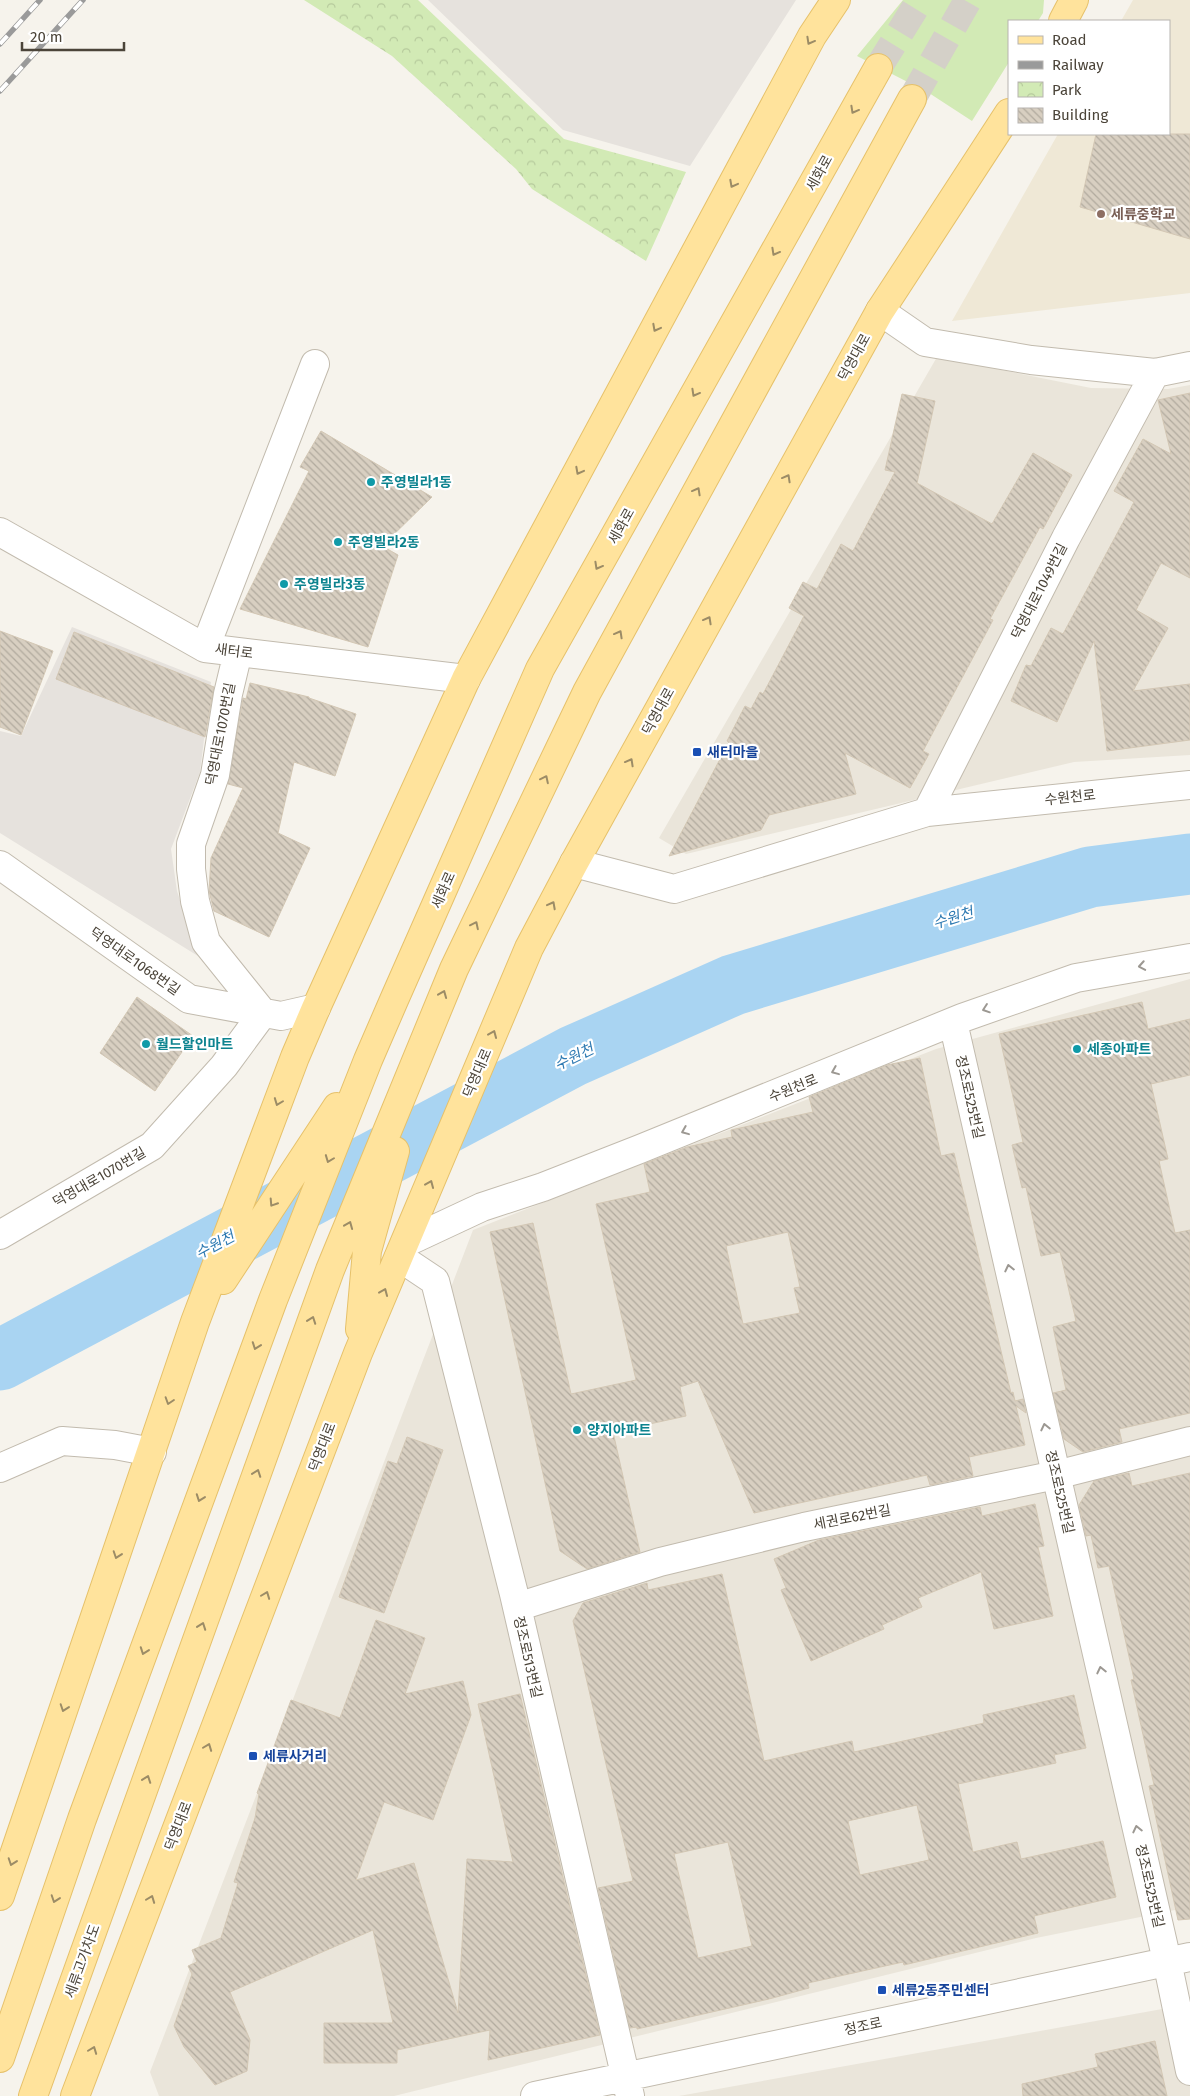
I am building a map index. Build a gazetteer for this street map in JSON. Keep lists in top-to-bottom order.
{
  "streets": {
    "main road": ["세화로", "덕영대로", "세류고가차도"],
    "street": [
      "덕영대로1049번길",
      "새터로",
      "덕영대로1070번길",
      "수원천로",
      "덕영대로1068번길",
      "정조로525번길",
      "세권로62번길",
      "정조로513번길",
      "정조로"
    ]
  },
  "crossings": [
    ["덕영대로", "수원천로"],
    ["덕영대로", "정조로513번길"],
    ["덕영대로1049번길", "수원천로"],
    ["새터로", "덕영대로1070번길"],
    ["덕영대로1070번길", "덕영대로1068번길"],
    ["수원천로", "정조로525번길"],
    ["수원천로", "정조로513번길"],
    ["정조로525번길", "세권로62번길"],
    ["정조로525번길", "정조로"],
    ["세권로62번길", "정조로513번길"],
    ["정조로513번길", "정조로"]
  ],
  "one_way": ["정조로525번길"],
  "water": ["수원천"],
  "places": {
    "other": [
      "세류중학교",
      "주영빌라1동",
      "주영빌라2동",
      "주영빌라3동",
      "월드할인마트",
      "세종아파트",
      "양지아파트"
    ],
    "transit": ["새터마을", "세류사거리", "세류2동주민센터"]
  },
  "legend": [
    "Road",
    "Railway",
    "Park",
    "Building"
  ],
  "scale_bar": "20 m"
}
